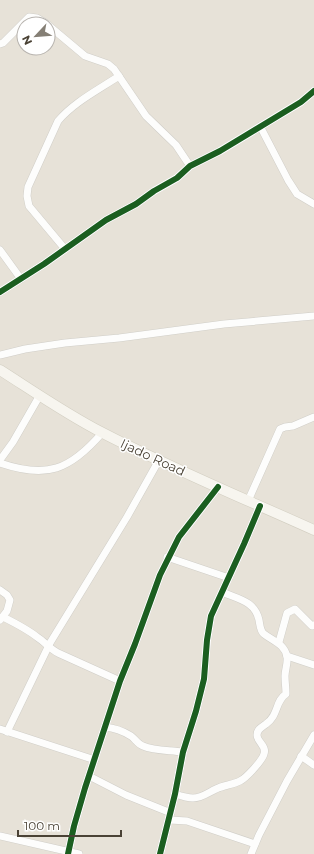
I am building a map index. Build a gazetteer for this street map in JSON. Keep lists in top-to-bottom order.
{
  "streets": {
    "street": ["Ijado Road"]
  },
  "scale_bar": "100 m",
  "north": "bottom left"
}
